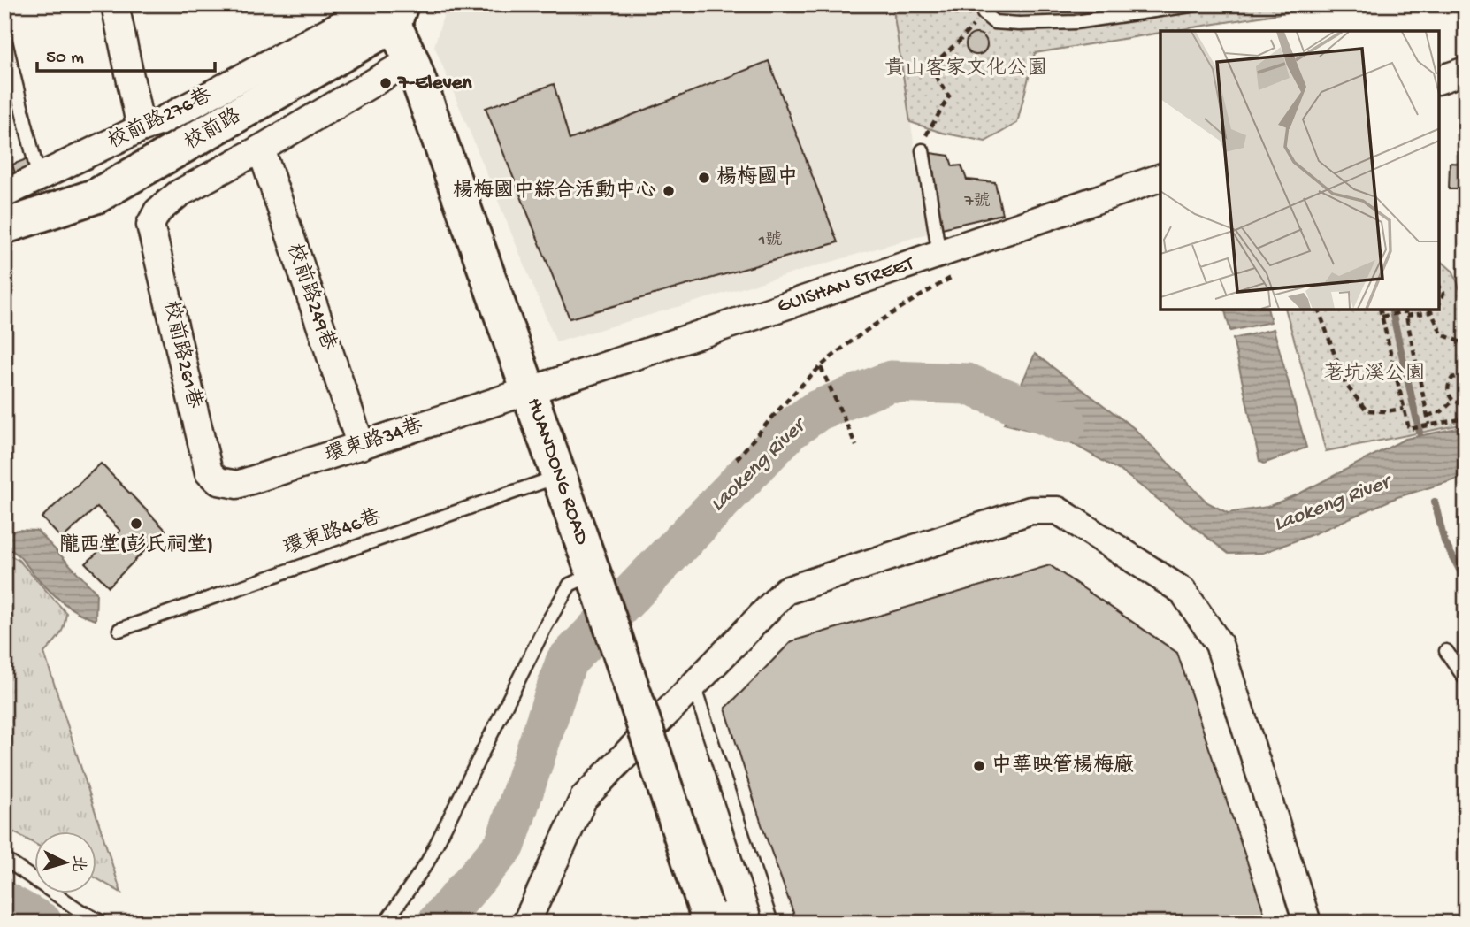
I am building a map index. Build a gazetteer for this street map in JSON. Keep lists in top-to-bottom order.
{
  "streets": {
    "street": [
      "校前路276巷",
      "校前路",
      "GUISHAN STREET",
      "校前路249巷",
      "校前路261巷",
      "環東路34巷",
      "HUANDONG ROAD"
    ],
    "lane": ["環東路46巷"]
  },
  "crossings": [
    ["校前路276巷", "校前路"],
    ["校前路276巷", "HUANDONG ROAD"],
    ["校前路", "HUANDONG ROAD"],
    ["GUISHAN STREET", "環東路34巷"],
    ["GUISHAN STREET", "HUANDONG ROAD"],
    ["校前路249巷", "校前路261巷"],
    ["校前路249巷", "環東路34巷"],
    ["校前路261巷", "環東路34巷"],
    ["環東路34巷", "HUANDONG ROAD"],
    ["HUANDONG ROAD", "環東路46巷"]
  ],
  "water": ["Laokeng River"],
  "parks": ["貴山客家文化公園", "荖坑溪公園"],
  "places": [
    "7-Eleven",
    "楊梅國中",
    "楊梅國中綜合活動中心",
    "隴西堂(彭氏祠堂)",
    "中華映管楊梅廠"
  ],
  "house_numbers": ["7號", "1號"],
  "scale_bar": "50 m",
  "north": "right"
}
